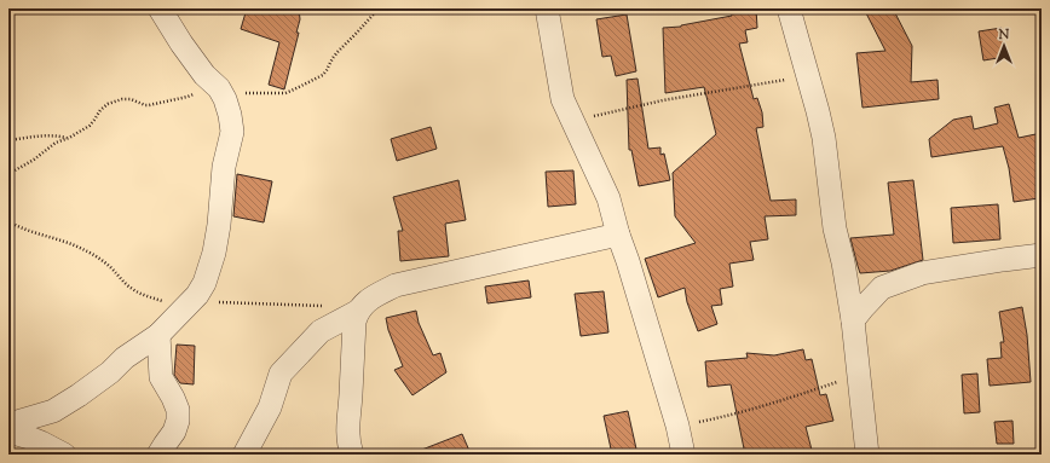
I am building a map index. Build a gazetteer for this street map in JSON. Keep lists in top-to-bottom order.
{
  "north": "top"
}
